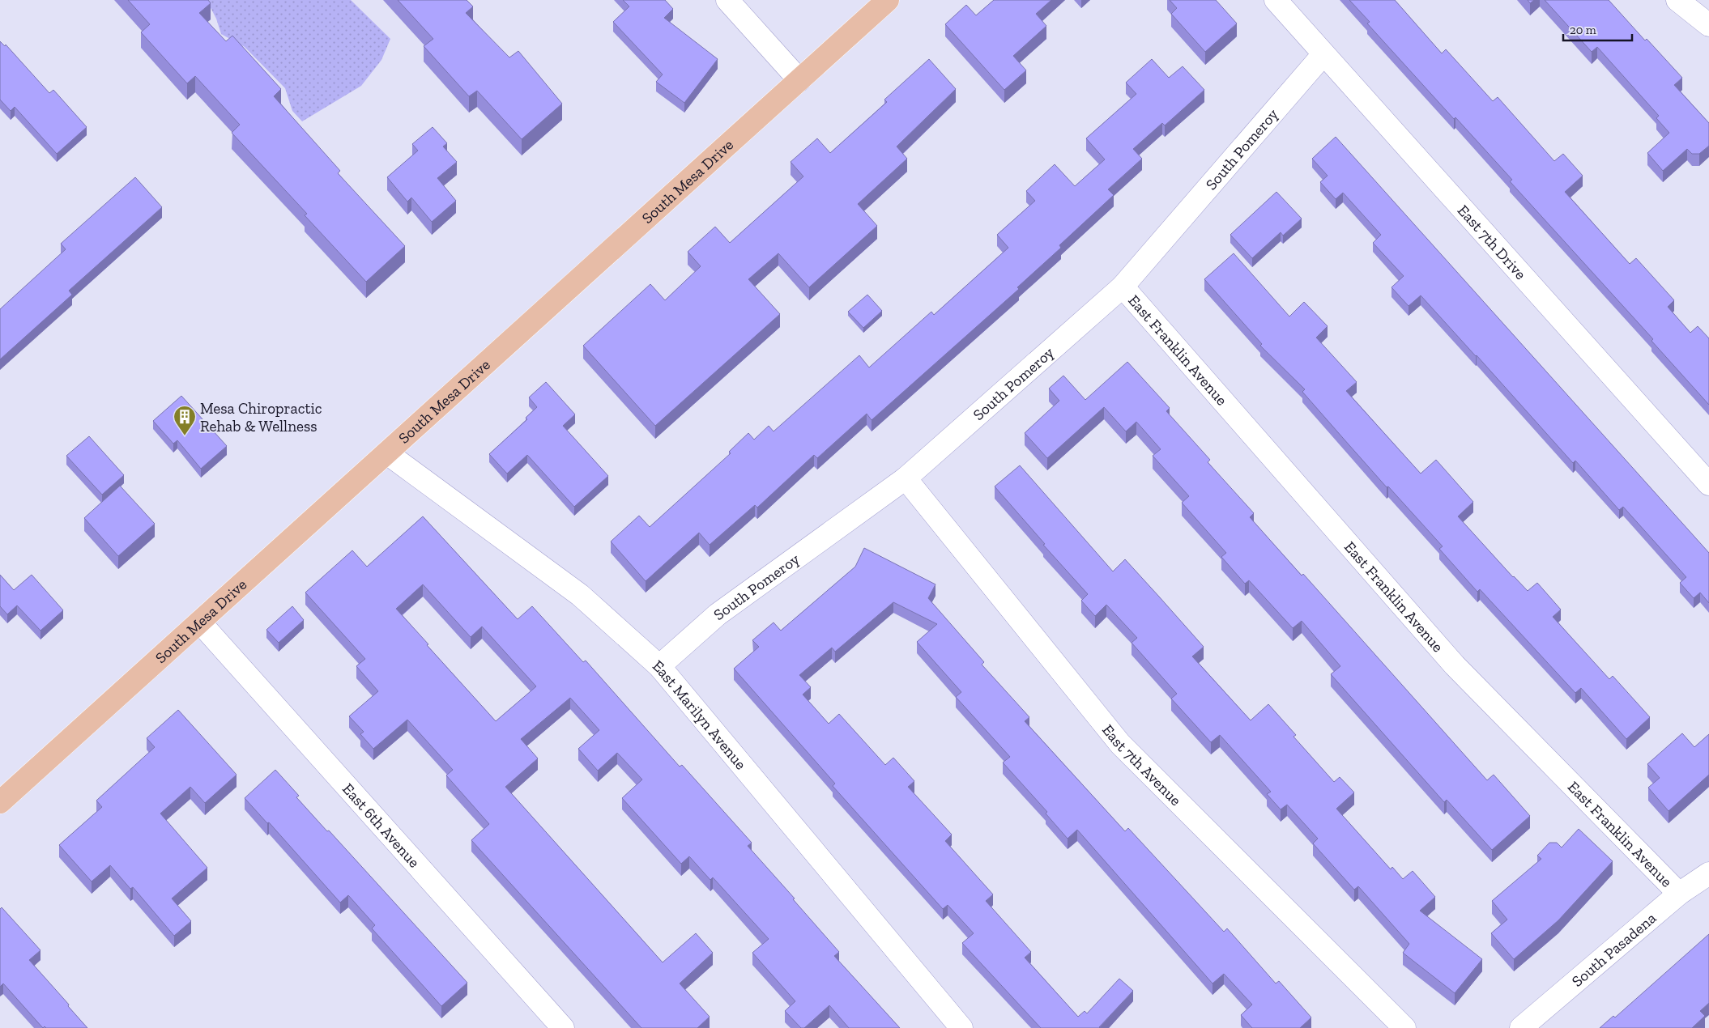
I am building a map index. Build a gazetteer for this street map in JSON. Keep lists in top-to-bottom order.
{
  "streets": {
    "main road": ["South Mesa Drive"],
    "street": [
      "South Pomeroy",
      "East 7th Drive",
      "East Franklin Avenue",
      "East Marilyn Avenue",
      "East 7th Avenue",
      "East 6th Avenue",
      "South Pasadena"
    ]
  },
  "crossings": [
    ["South Pomeroy", "East 7th Drive"],
    ["South Pomeroy", "East Franklin Avenue"],
    ["South Pomeroy", "East Marilyn Avenue"],
    ["South Pomeroy", "East 7th Avenue"],
    ["South Mesa Drive", "East Marilyn Avenue"],
    ["South Mesa Drive", "East 6th Avenue"],
    ["East Franklin Avenue", "South Pasadena"]
  ],
  "places": {
    "building": ["Mesa Chiropractic Rehab & Wellness"]
  },
  "scale_bar": "20 m"
}
